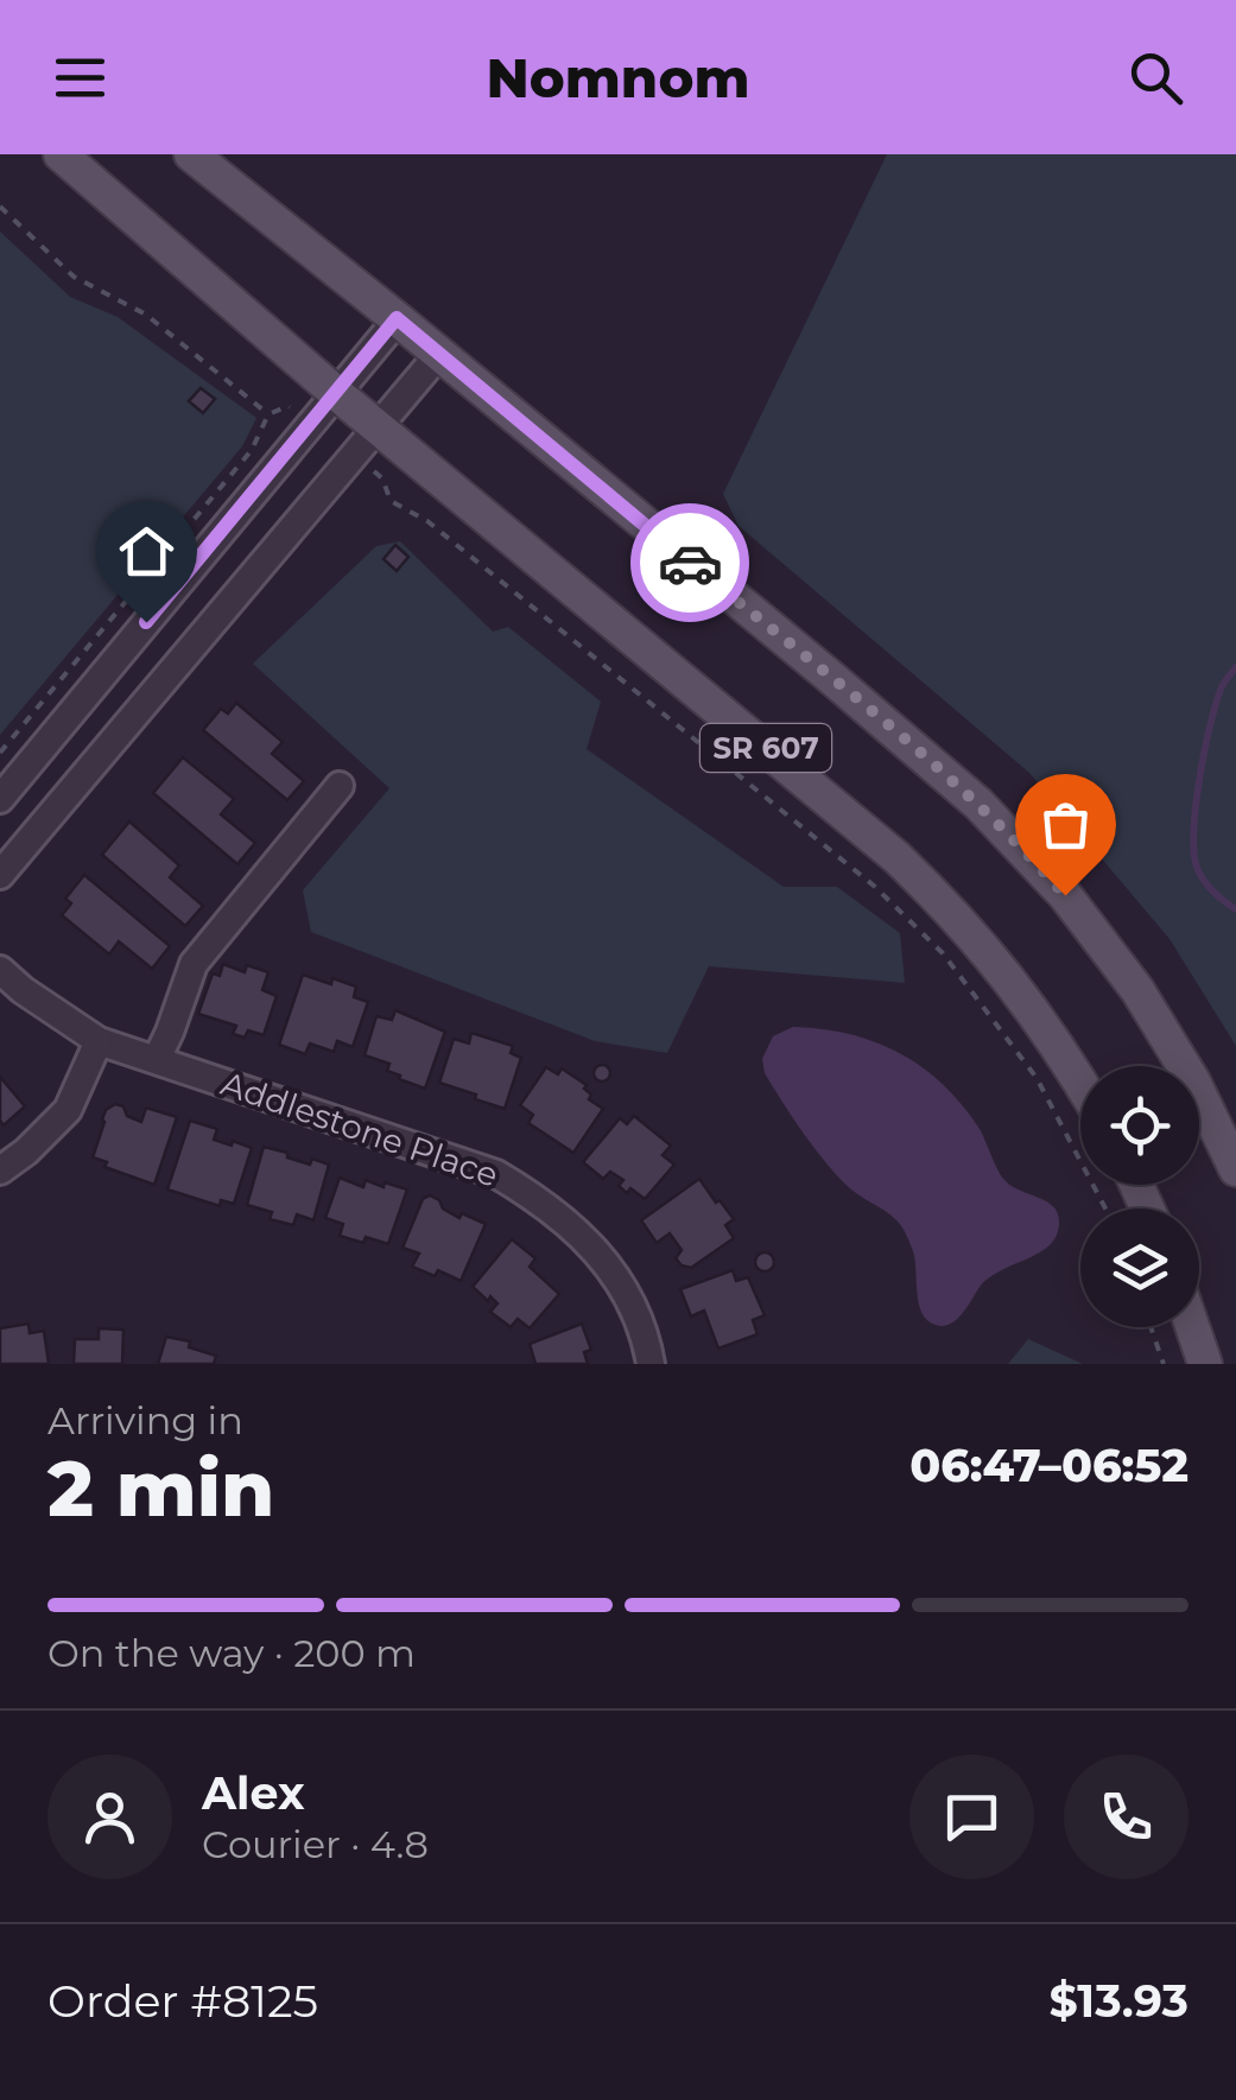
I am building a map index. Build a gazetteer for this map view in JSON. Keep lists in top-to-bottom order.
{
  "streets": {
    "main road": ["SR 607"],
    "street": ["Addlestone Place"]
  },
  "page": {
    "header": "Nomnom",
    "heading": ["2 min", "Arriving in", "06:47–06:52"],
    "panel": [
      "Alex",
      "Courier · 4.8",
      "Order #8125",
      "$13.93"
    ],
    "bar": "On the way · 200 m"
  }
}
